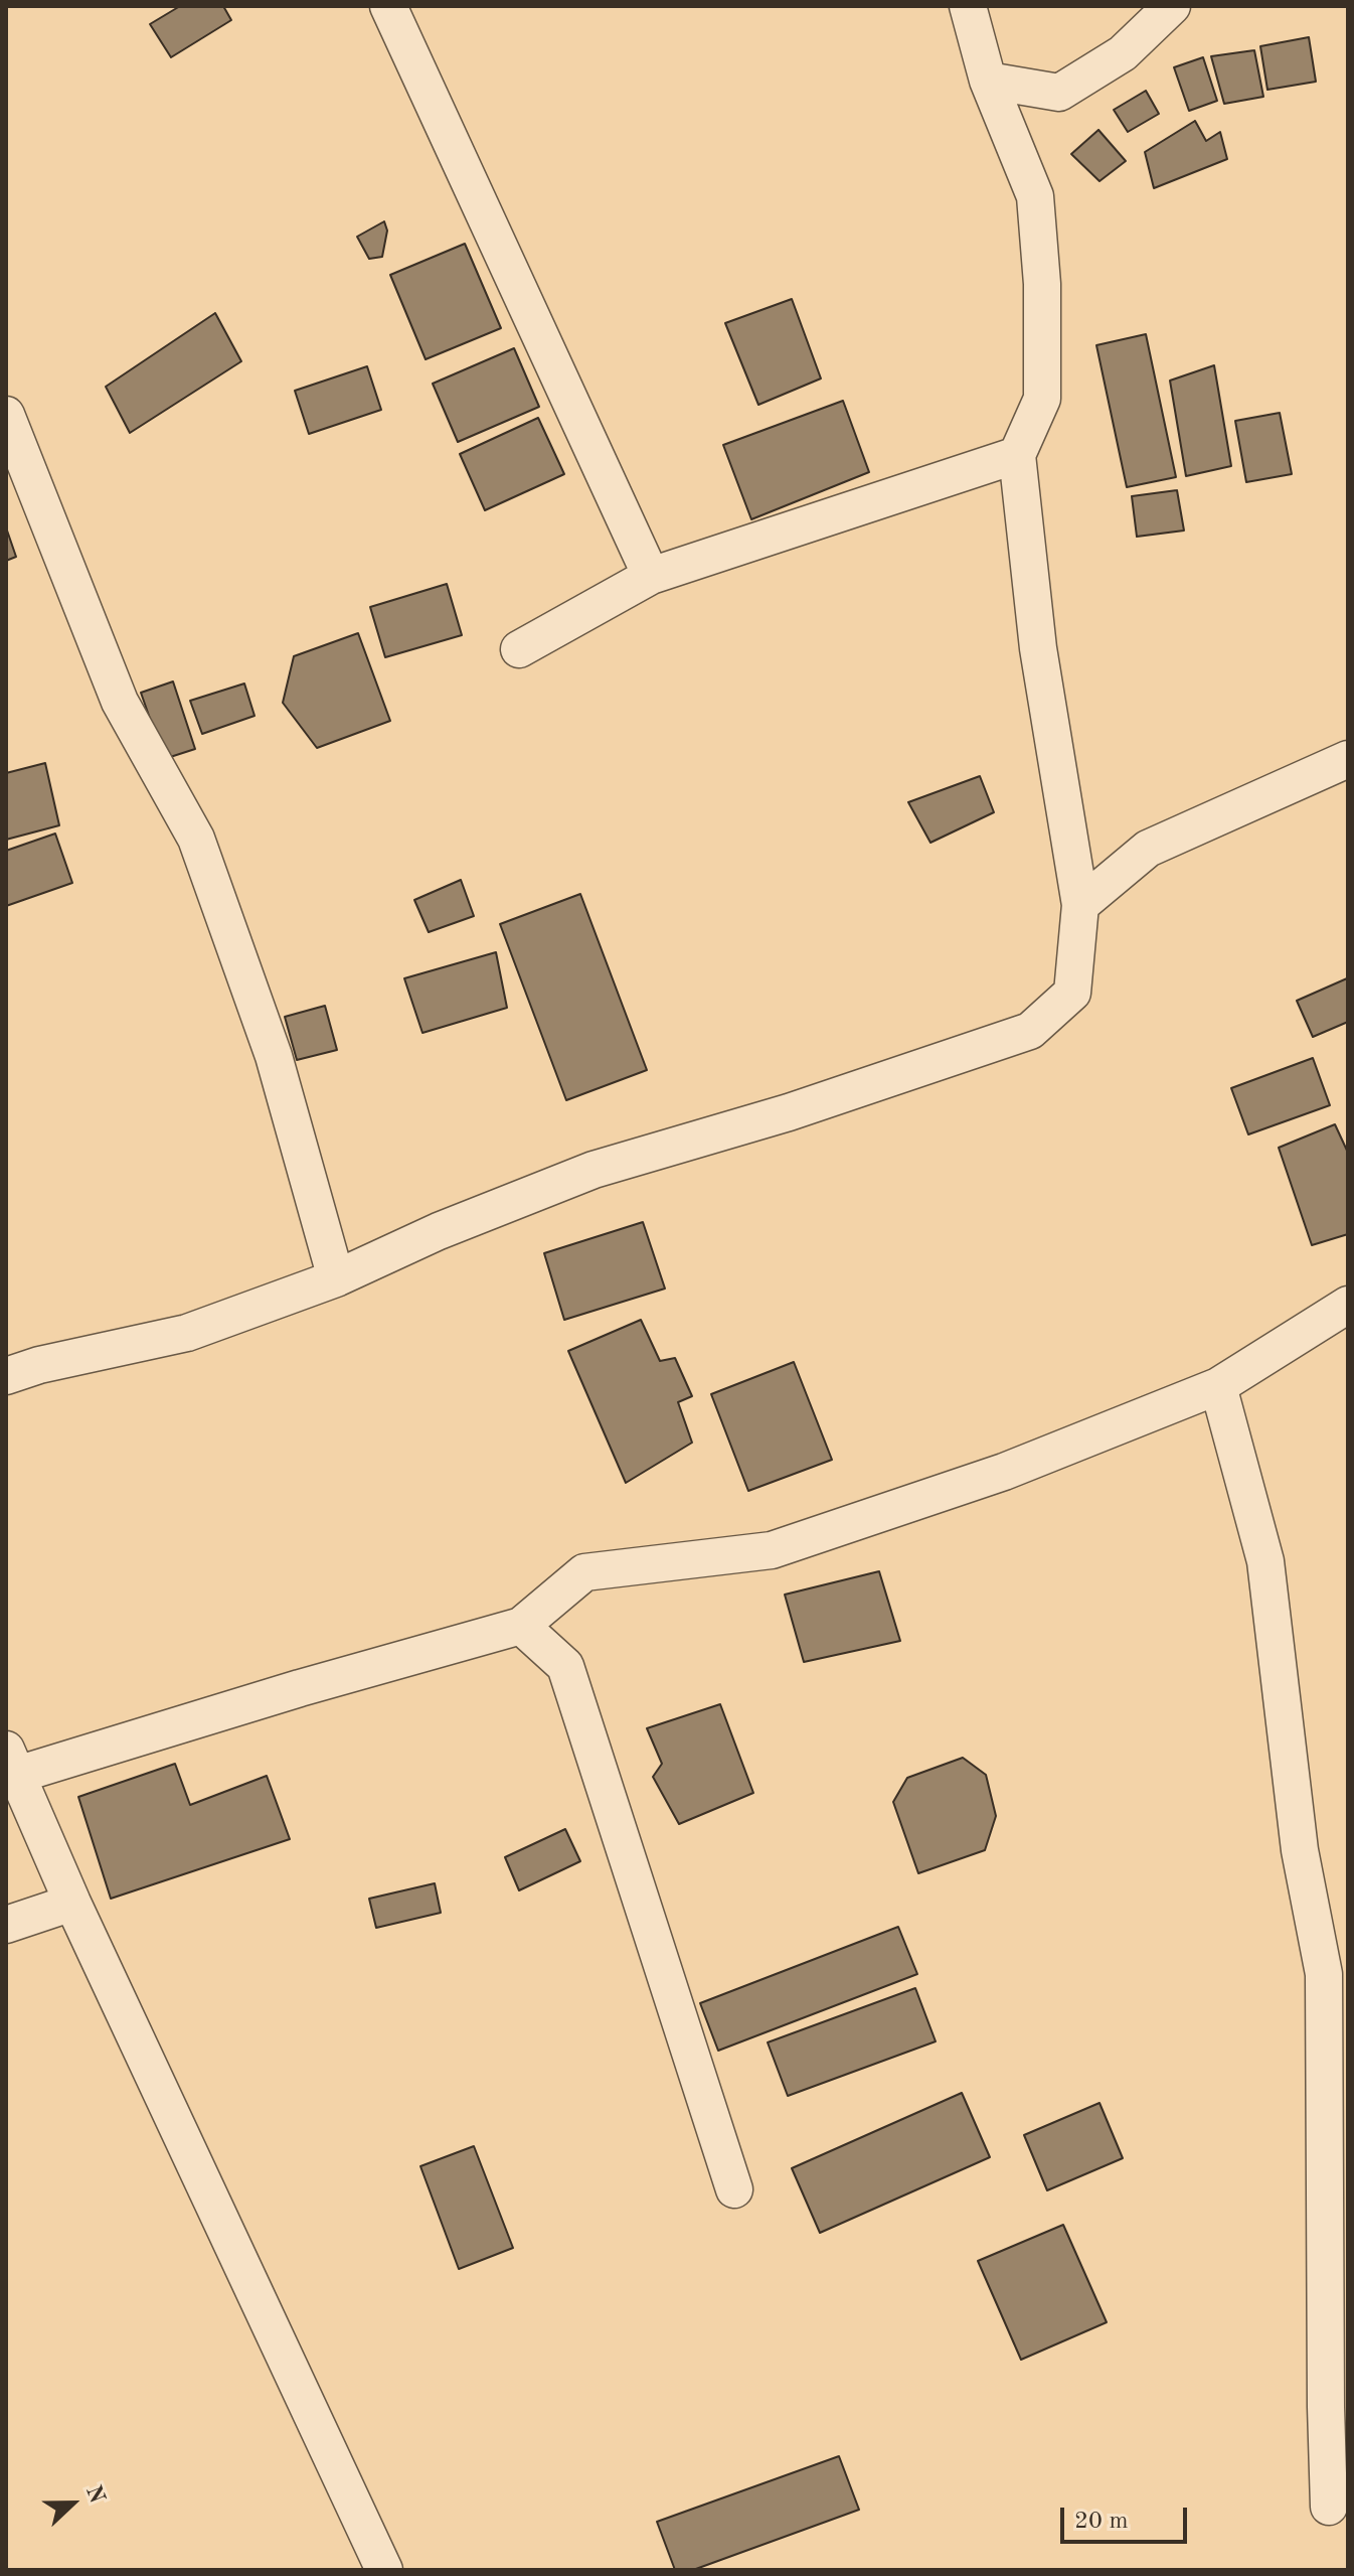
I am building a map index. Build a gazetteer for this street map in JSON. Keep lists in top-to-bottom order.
{
  "scale_bar": "20 m",
  "north": "right"
}
